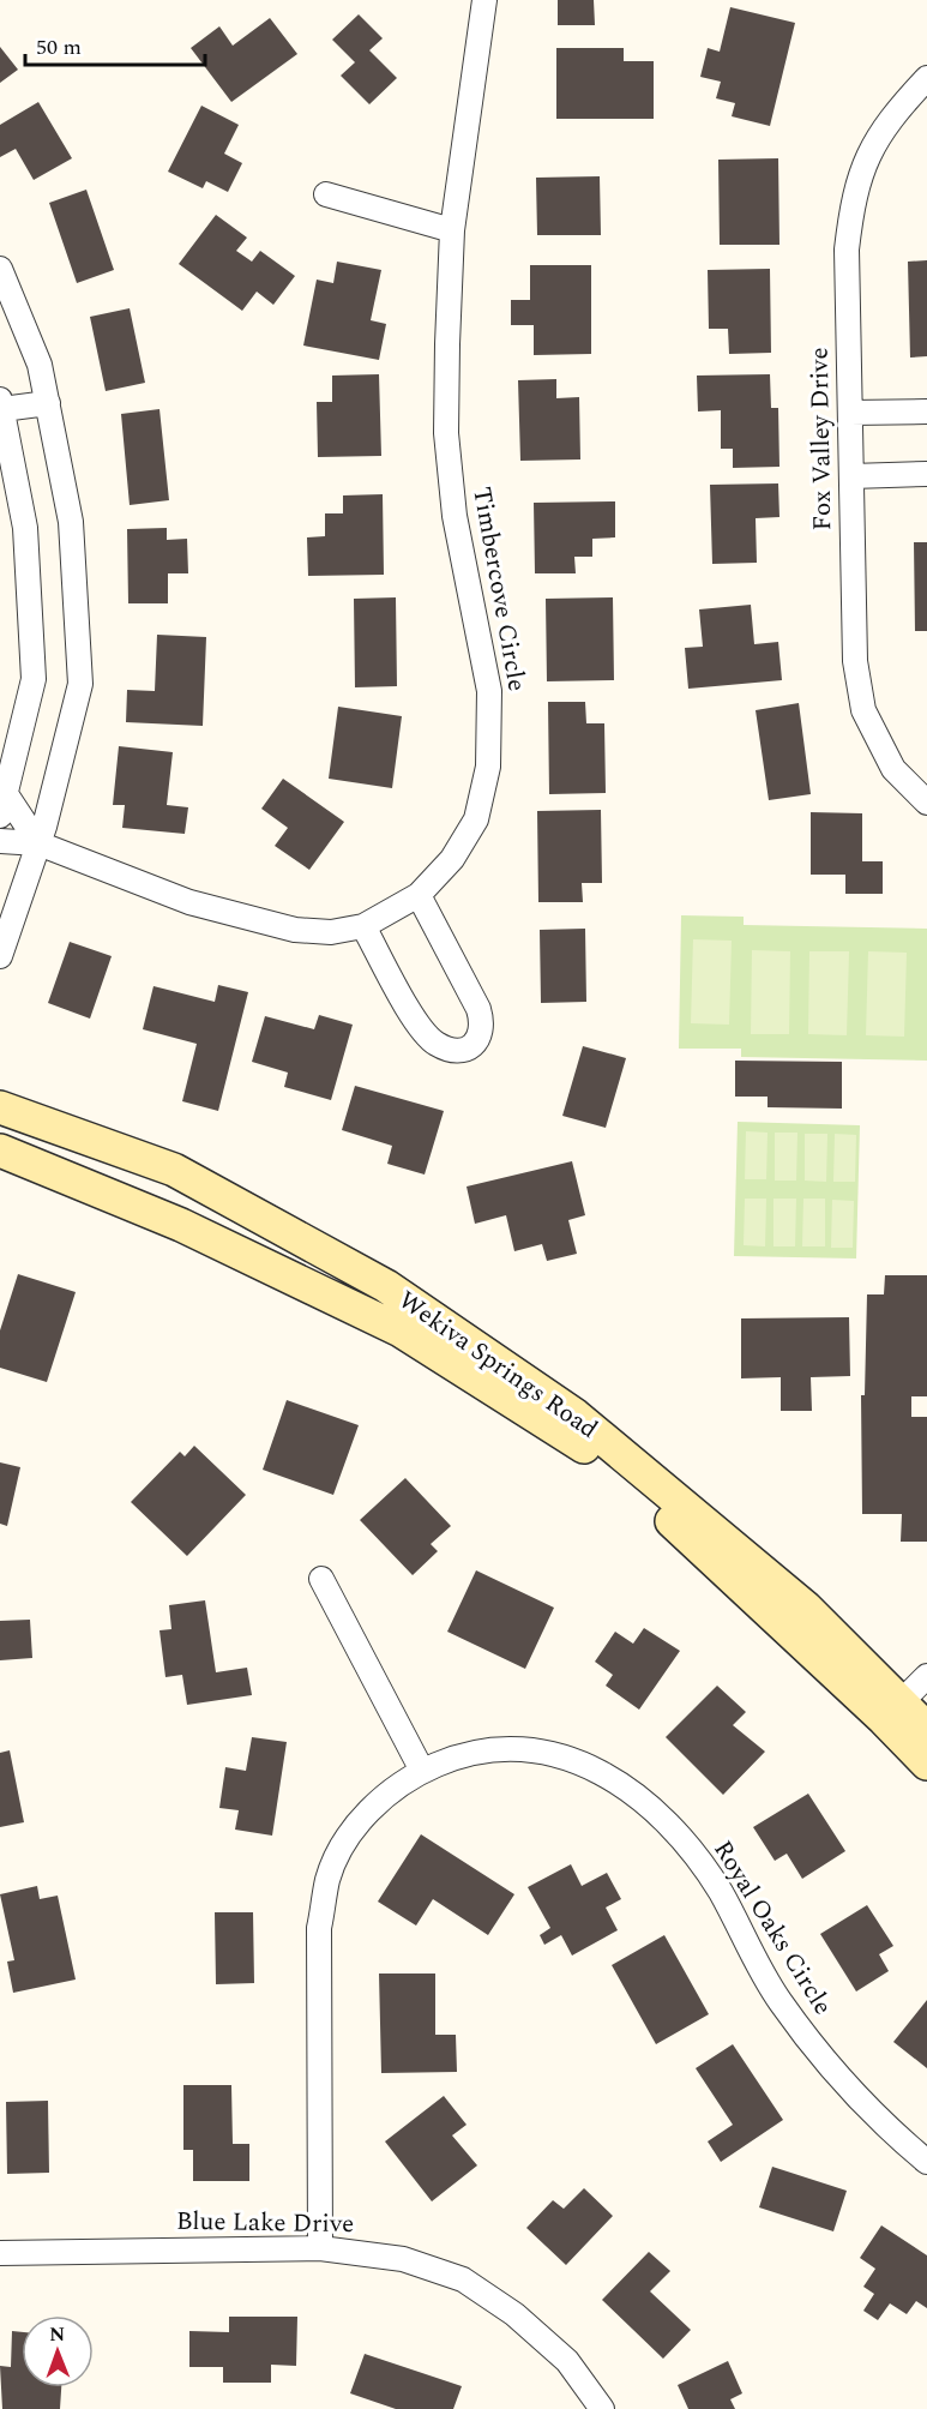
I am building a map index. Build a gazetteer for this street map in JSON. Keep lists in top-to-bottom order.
{
  "streets": {
    "main road": ["Wekiva Springs Road"],
    "street": [
      "Fox Valley Drive",
      "Timbercove Circle",
      "Royal Oaks Circle",
      "Blue Lake Drive"
    ]
  },
  "crossings": [
    ["Royal Oaks Circle", "Blue Lake Drive"]
  ],
  "scale_bar": "50 m",
  "north": "top"
}
